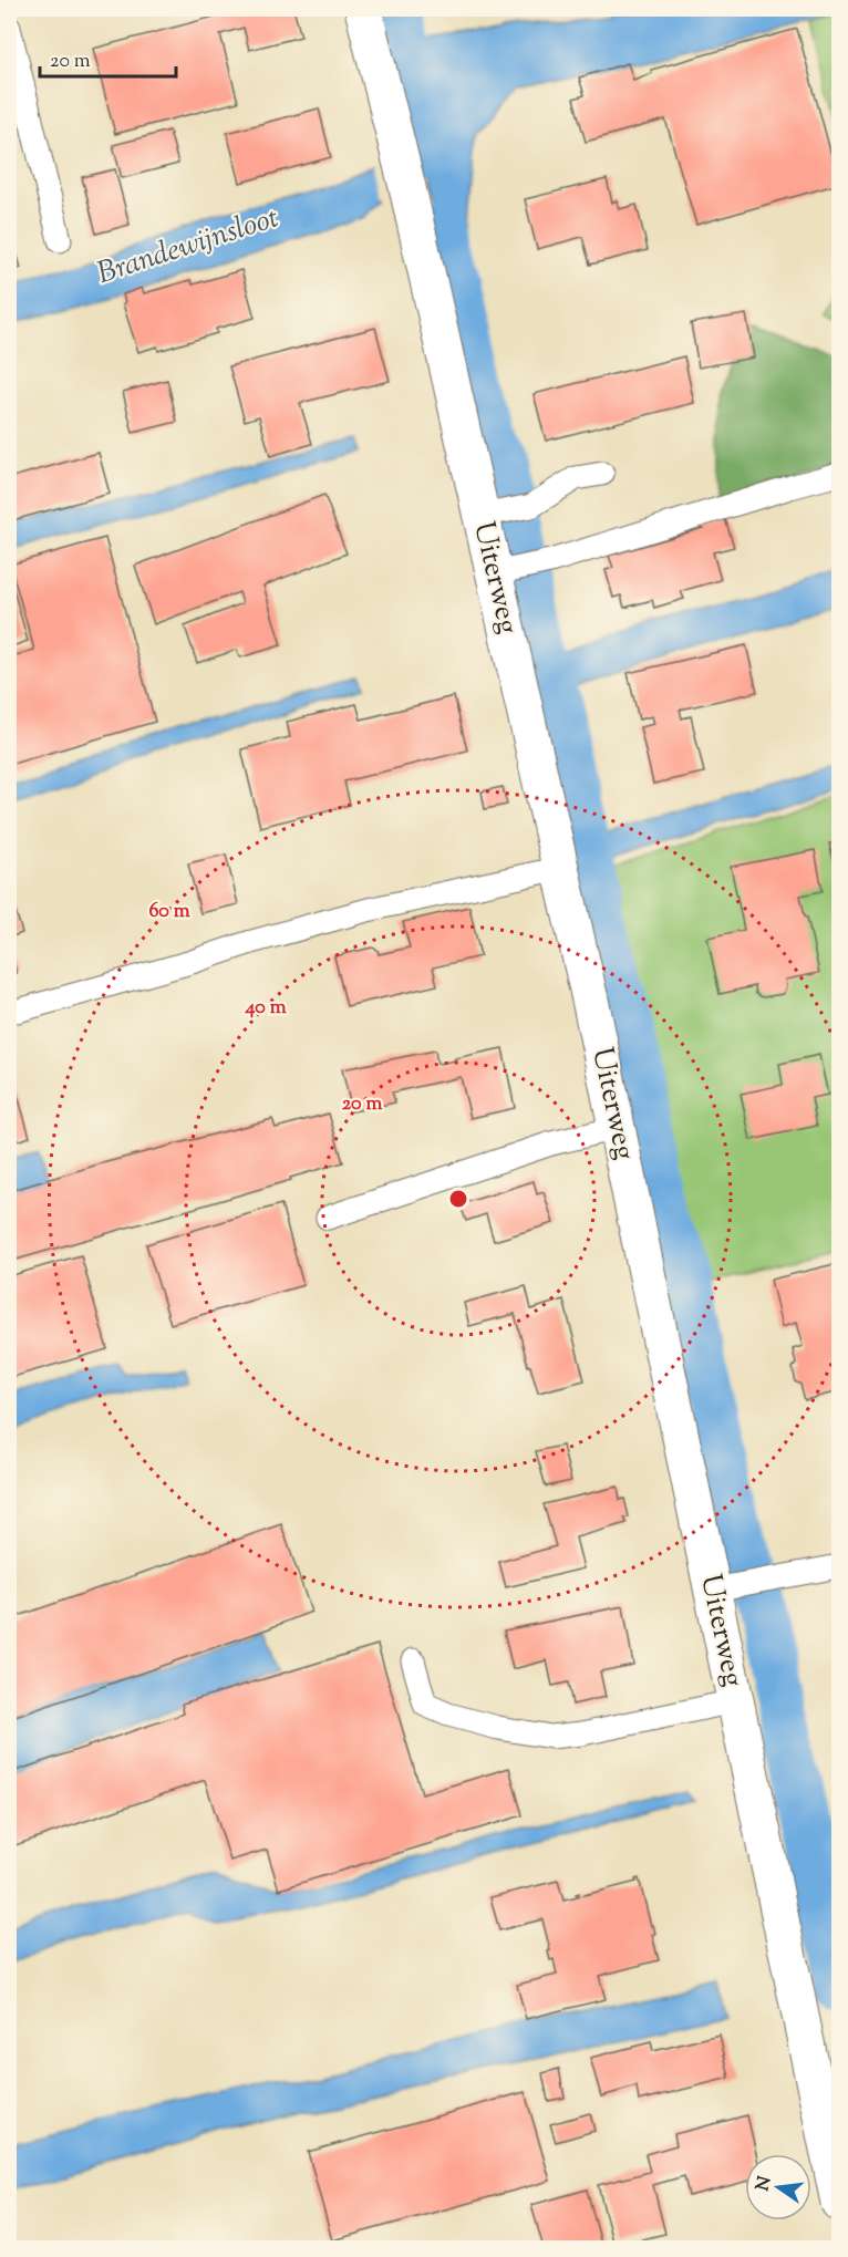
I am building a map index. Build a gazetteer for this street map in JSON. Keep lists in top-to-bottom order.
{
  "streets": {
    "street": ["Uiterweg"]
  },
  "water": ["Brandewijnsloot"],
  "scale_bar": "20 m",
  "north": "left",
  "rings": ["60 m", "40 m", "20 m"]
}
